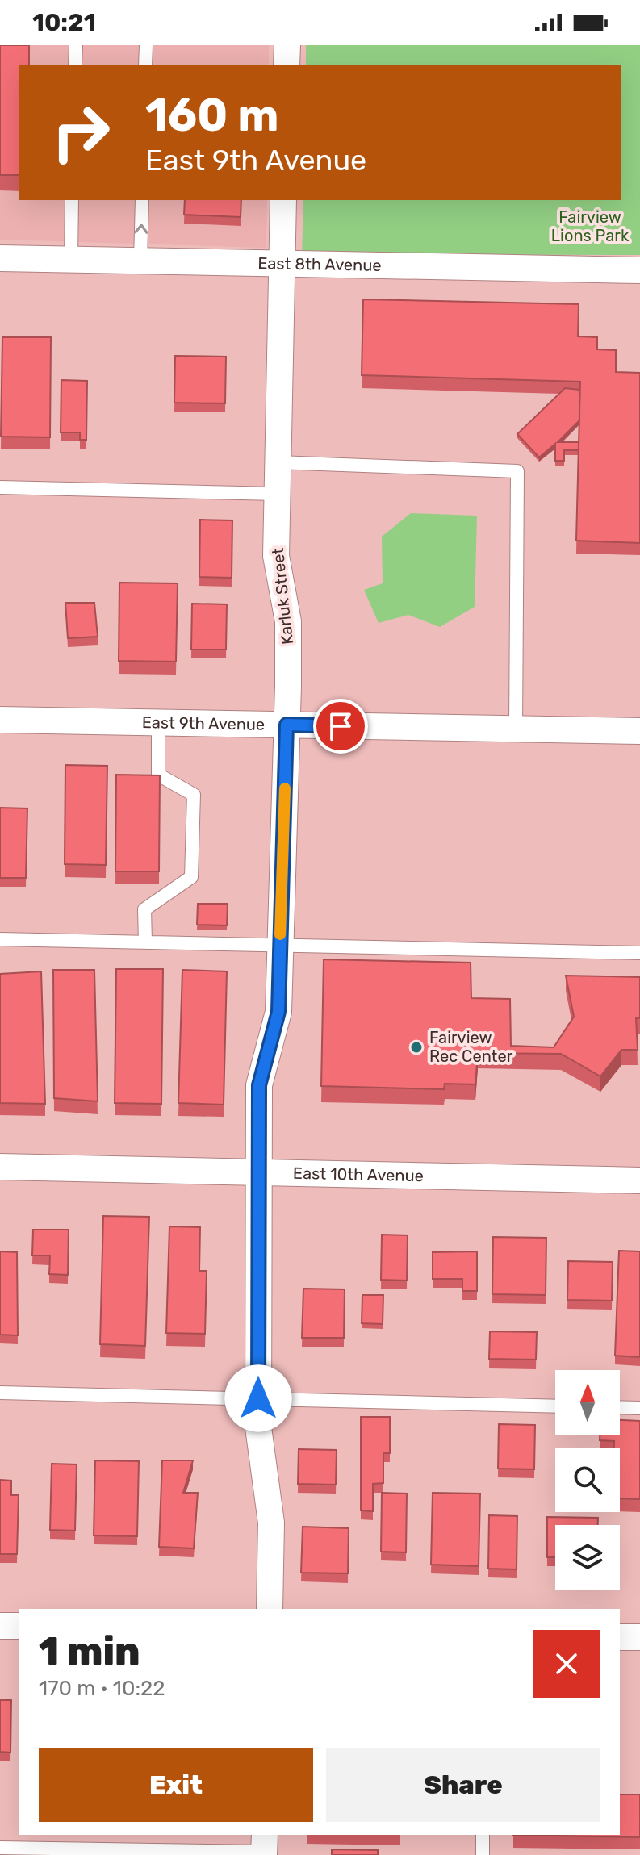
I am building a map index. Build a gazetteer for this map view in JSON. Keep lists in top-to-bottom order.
{
  "streets": {
    "street": [
      "East 8th Avenue",
      "Karluk Street",
      "East 9th Avenue",
      "East 10th Avenue"
    ]
  },
  "crossings": [
    ["East 8th Avenue", "Karluk Street"],
    ["Karluk Street", "East 9th Avenue"],
    ["Karluk Street", "East 10th Avenue"]
  ],
  "parks": ["Fairview Lions Park"],
  "places": ["Fairview Rec Center"],
  "north": "top",
  "page": {
    "status": "10:21",
    "turn": ["160 m", "East 9th Avenue"],
    "heading": ["1 min", "170 m · 10:22"],
    "buttons": ["Exit", "Share"]
  }
}
